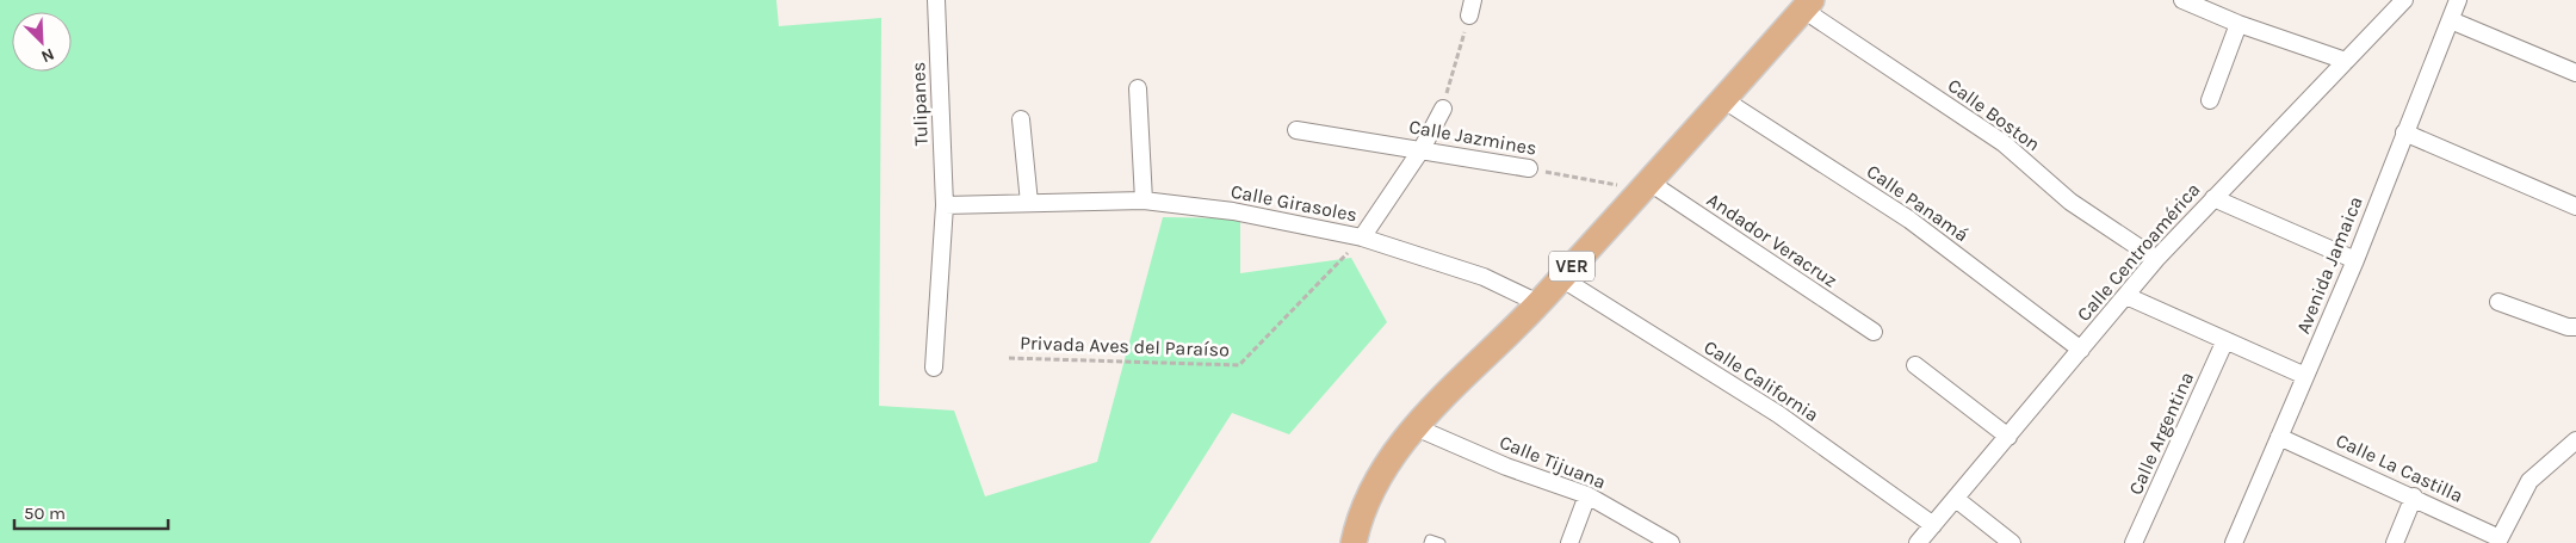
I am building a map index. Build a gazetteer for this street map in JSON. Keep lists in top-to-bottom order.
{
  "streets": {
    "main road": ["VER"],
    "street": [
      "Tulipanes",
      "Calle Boston",
      "Calle Jazmines",
      "Calle Girasoles",
      "Calle Panamá",
      "Andador Veracruz",
      "Calle Centroamérica",
      "Avenida Jamaica",
      "Calle California",
      "Calle Argentina",
      "Calle Tijuana",
      "Calle La Castilla"
    ],
    "path": ["Privada Aves del Paraíso"]
  },
  "crossings": [
    ["Tulipanes", "Calle Girasoles"],
    ["Calle Boston", "Calle Centroamérica"],
    ["Calle Boston", "VER"],
    ["Calle Jazmines", "Andador Veracruz"],
    ["Calle Jazmines", "VER"],
    ["Calle Girasoles", "VER"],
    ["Calle Girasoles", "Privada Aves del Paraíso"],
    ["Calle Panamá", "Calle Centroamérica"],
    ["Calle Panamá", "VER"],
    ["Andador Veracruz", "VER"],
    ["Calle Centroamérica", "Calle California"],
    ["Avenida Jamaica", "Calle La Castilla"],
    ["VER", "Calle California"],
    ["VER", "Calle Tijuana"]
  ],
  "scale_bar": "50 m",
  "north": "bottom right"
}
